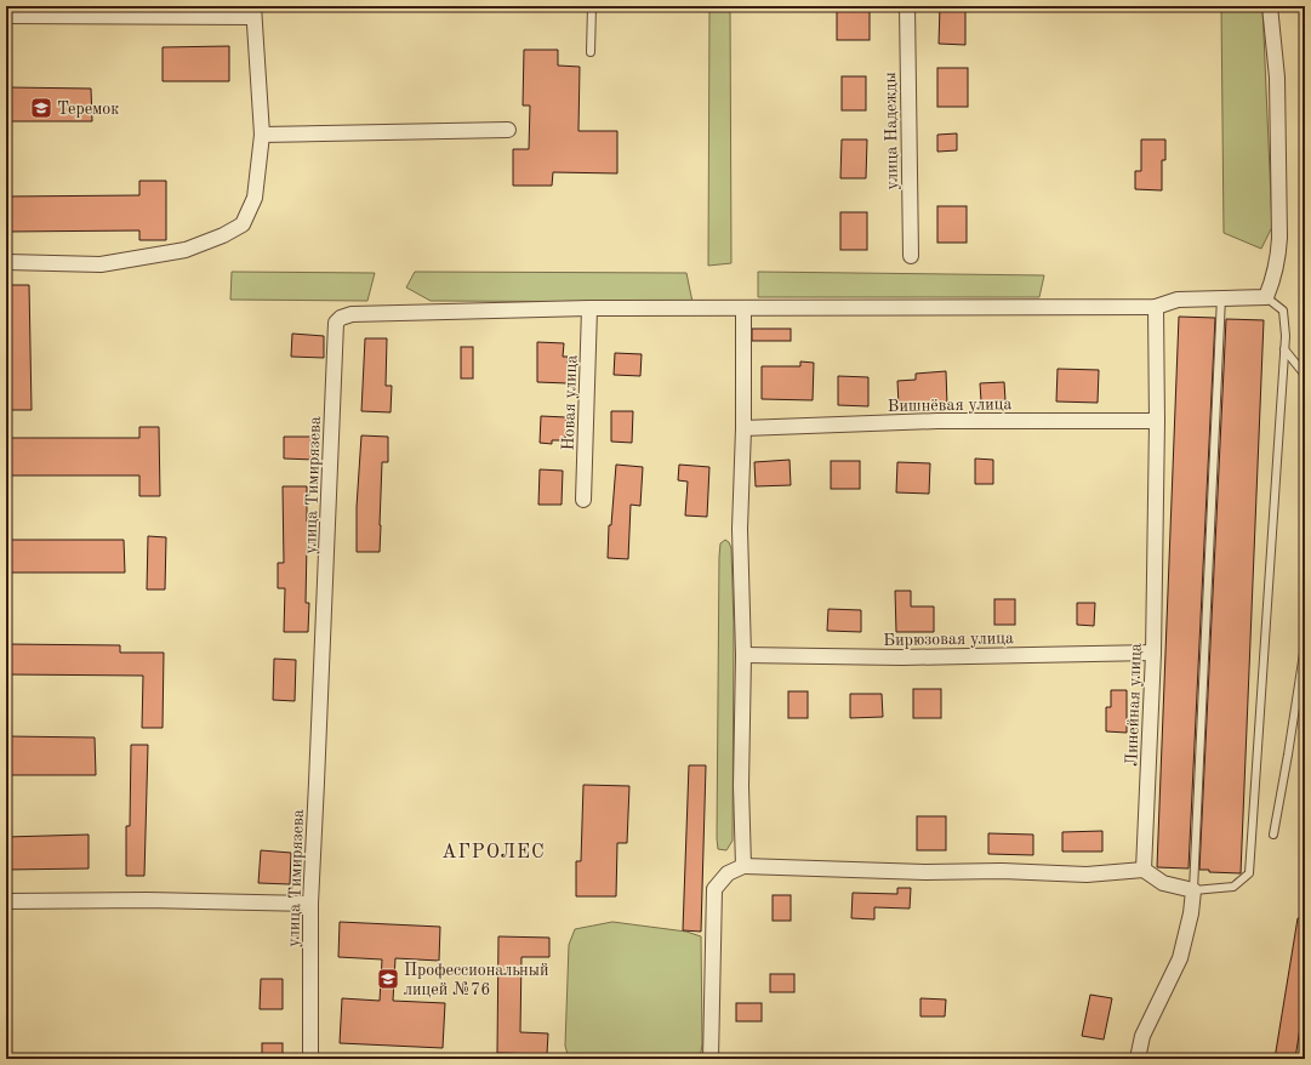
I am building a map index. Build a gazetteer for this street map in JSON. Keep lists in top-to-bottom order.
{
  "streets": {
    "street": [
      "улица Надежды",
      "Новая улица",
      "Вишнёвая улица",
      "улица Тимирязева",
      "Бирюзовая улица",
      "Линейная улица"
    ]
  },
  "crossings": [
    ["Новая улица", "улица Тимирязева"],
    ["Вишнёвая улица", "Линейная улица"],
    ["улица Тимирязева", "Линейная улица"],
    ["Бирюзовая улица", "Линейная улица"]
  ],
  "districts": ["АГРОЛЕС"],
  "places": {
    "school or university": ["Теремок", "Профессиональный лицей №76"]
  }
}
